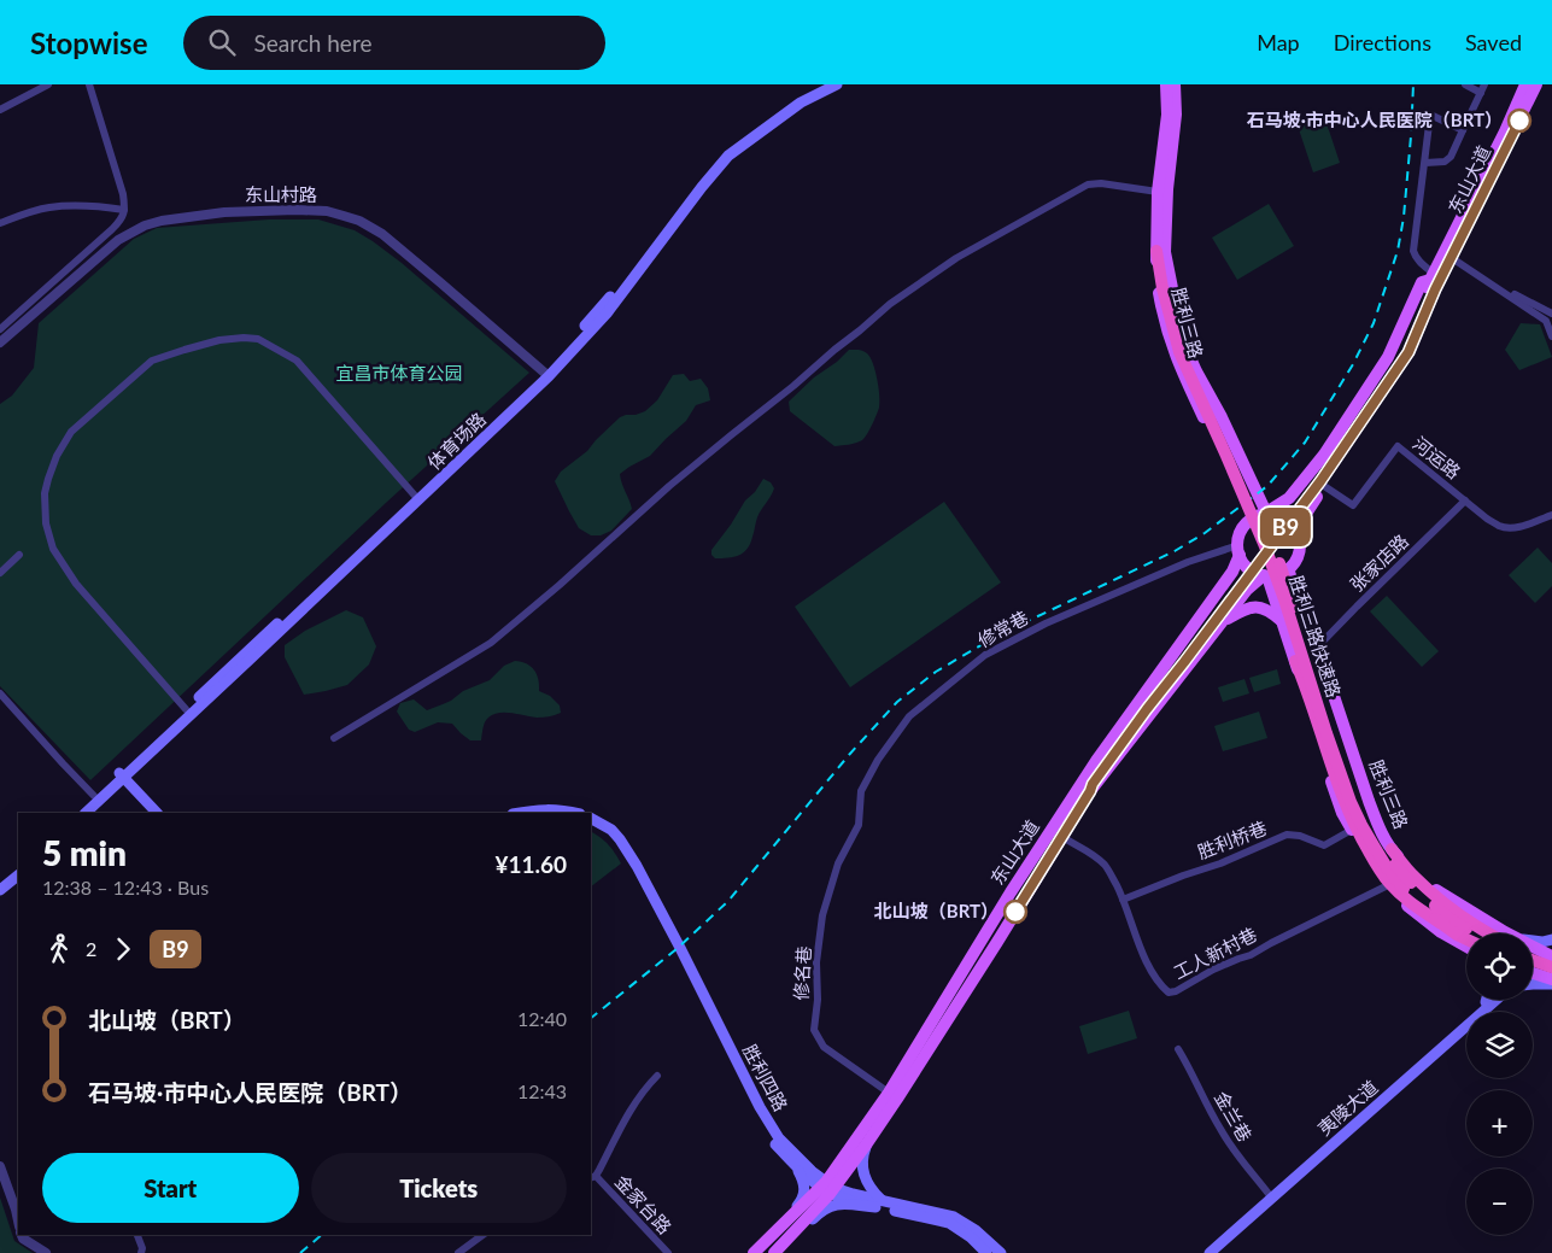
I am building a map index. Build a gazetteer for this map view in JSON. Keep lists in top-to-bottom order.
{
  "streets": {
    "highway": ["胜利三路快速路"],
    "main road": [
      "东山大道",
      "胜利三路",
      "体育场路",
      "胜利四路",
      "夷陵大道"
    ],
    "street": [
      "东山村路",
      "河运路",
      "张家店路",
      "修常巷",
      "胜利桥巷",
      "工人新村巷",
      "修名巷",
      "金兰巷",
      "金家台路"
    ]
  },
  "crossings": [
    ["东山大道", "胜利三路"],
    ["东山大道", "修常巷"],
    ["东山大道", "工人新村巷"],
    ["东山大道", "修名巷"],
    ["东山大道", "胜利四路"],
    ["东山村路", "体育场路"],
    ["胜利三路", "张家店路"],
    ["胜利三路", "修常巷"],
    ["胜利三路", "胜利三路快速路"],
    ["河运路", "张家店路"],
    ["修常巷", "修名巷"],
    ["胜利桥巷", "工人新村巷"],
    ["夷陵大道", "金兰巷"]
  ],
  "parks": ["宜昌市体育公园"],
  "places": ["石马坡·市中心人民医院（BRT）", "北山坡（BRT）"],
  "lines": ["bus line B9"],
  "page": {
    "header": "Stopwise",
    "search": "Search here",
    "nav": ["Map", "Directions", "Saved"],
    "on_map": "B9",
    "heading": ["5 min", "12:38 – 12:43 · Bus", "¥11.60"],
    "legs": ["2", "B9"],
    "map_buttons": ["+", "−"],
    "list": [
      {
        "name": "北山坡（BRT）",
        "value": "12:40"
      },
      {
        "name": "石马坡·市中心人民医院（BRT）",
        "value": "12:43"
      }
    ],
    "buttons": ["Start", "Tickets"]
  }
}
